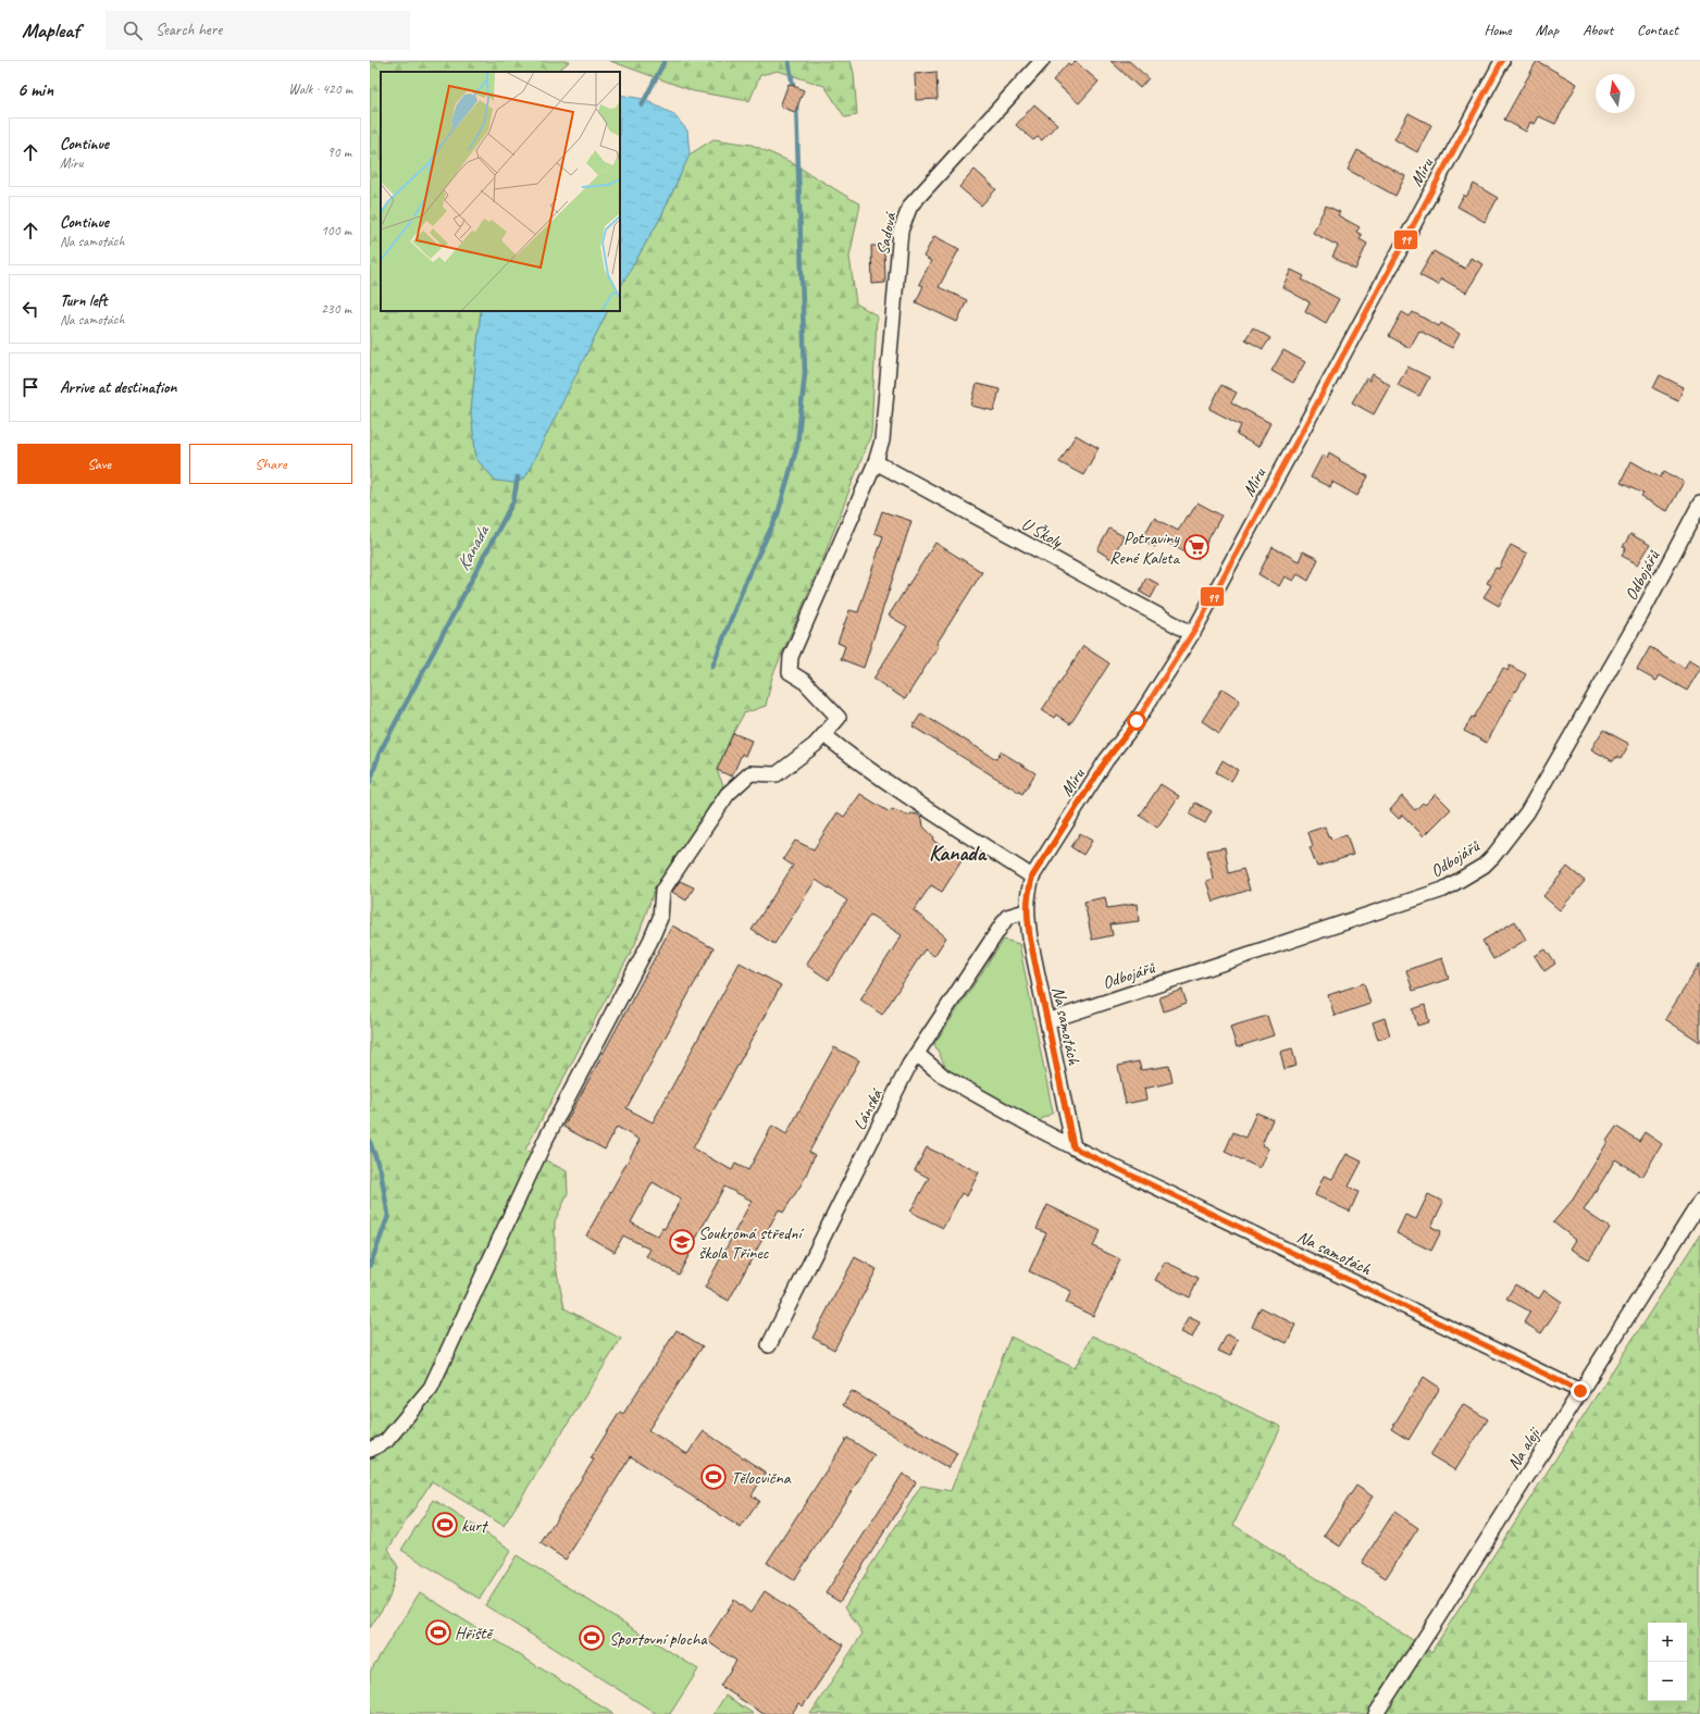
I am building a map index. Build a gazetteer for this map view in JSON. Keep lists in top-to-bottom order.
{
  "streets": {
    "street": [
      "Míru",
      "Sadová",
      "U Školy",
      "Odbojářů",
      "Na samotách",
      "Lánská",
      "Na aleji"
    ]
  },
  "crossings": [
    ["Míru", "U Školy"],
    ["Míru", "Na samotách"],
    ["Míru", "Lánská"],
    ["Sadová", "U Školy"],
    ["Odbojářů", "Na samotách"],
    ["Na samotách", "Lánská"],
    ["Na samotách", "Na aleji"]
  ],
  "districts": ["Kanada"],
  "water": ["Kanada"],
  "places": {
    "supermarket": ["Potraviny René Kaleta"],
    "school or university": ["Soukromá střední škola Třinec"],
    "sports": [
      "Tělocvična",
      "kurt",
      "Hřiště",
      "Sportovní plocha"
    ]
  },
  "lines": ["transit line 99"],
  "north": "top",
  "page": {
    "header": "Mapleaf",
    "search": "Search here",
    "nav": [
      "Home",
      "Map",
      "About",
      "Contact"
    ],
    "heading": ["6 min", "Walk · 420 m"],
    "list": [
      ["Continue", "Míru", "90 m"],
      ["Continue", "Na samotách", "100 m"],
      ["Turn left", "Na samotách", "230 m"],
      "Arrive at destination"
    ],
    "buttons": ["Save", "Share"],
    "map_buttons": ["+", "−"]
  }
}
